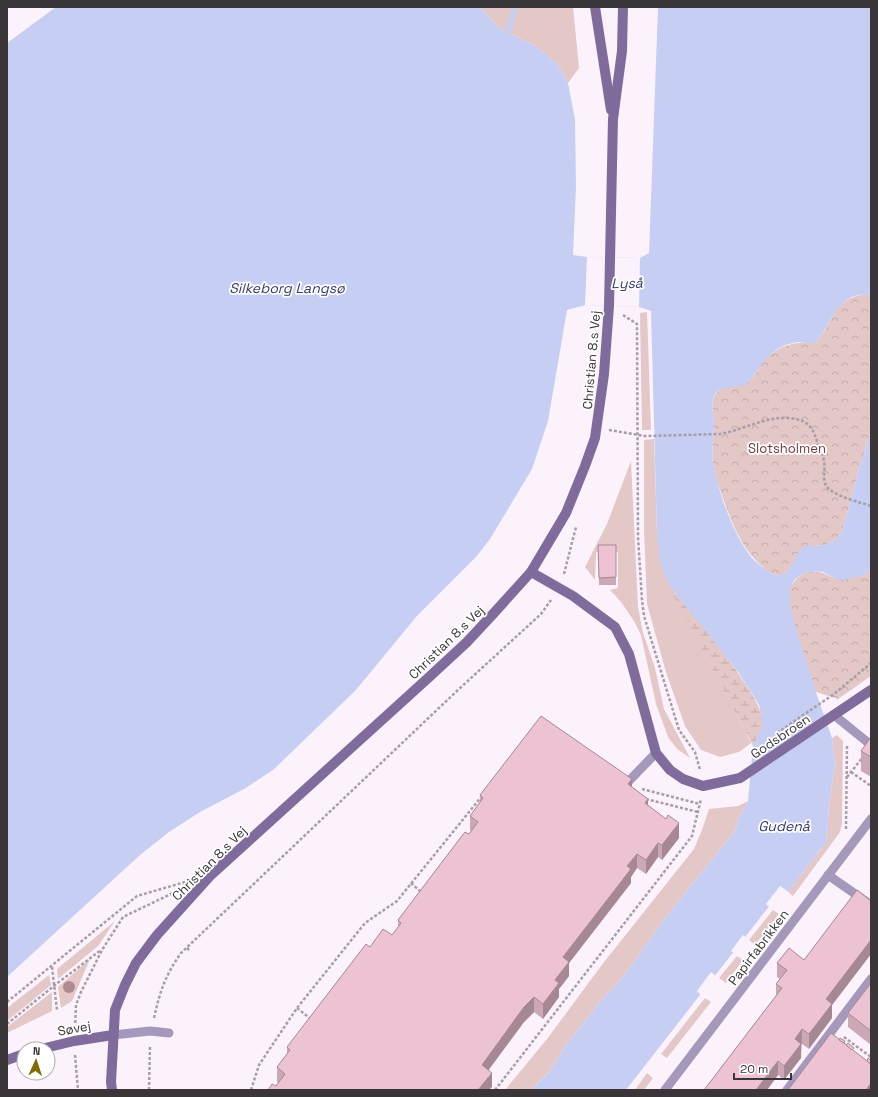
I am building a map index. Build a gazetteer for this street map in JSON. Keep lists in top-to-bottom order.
{
  "streets": {
    "street": ["Christian 8.s Vej", "Godsbroen", "Søvej"],
    "lane": ["Papirfabrikken"]
  },
  "crossings": [
    ["Christian 8.s Vej", "Søvej"]
  ],
  "water": ["Lyså", "Silkeborg Langsø", "Gudenå"],
  "parks": ["Slotsholmen"],
  "scale_bar": "20 m",
  "north": "top"
}
